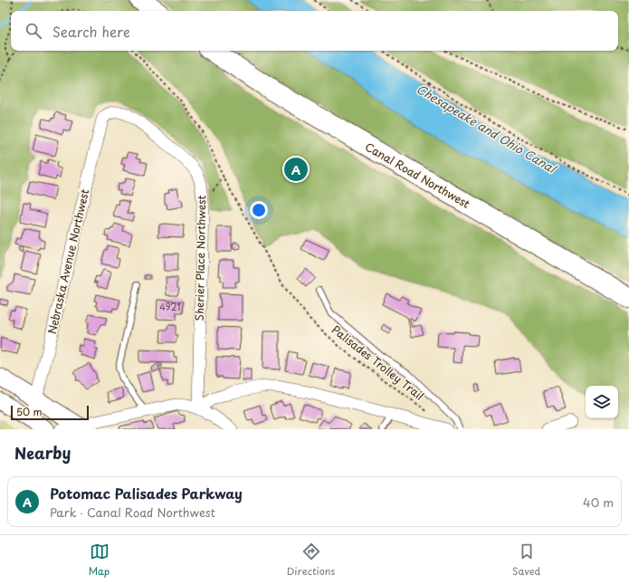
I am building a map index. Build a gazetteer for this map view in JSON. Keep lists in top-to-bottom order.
{
  "streets": {
    "highway": ["Canal Road Northwest"],
    "street": ["Sherier Place Northwest", "Nebraska Avenue Northwest"],
    "path": ["Palisades Trolley Trail"]
  },
  "crossings": [
    ["Sherier Place Northwest", "Nebraska Avenue Northwest"]
  ],
  "water": ["Chesapeake and Ohio Canal"],
  "house_numbers": ["4921"],
  "scale_bar": "50 m",
  "page": {
    "search": "Search here",
    "pins": "A",
    "scale": "50 m",
    "heading": "Nearby",
    "list": [
      {
        "mark": "A",
        "name": "Potomac Palisades Parkway",
        "note": "Park · Canal Road Northwest",
        "value": "40 m"
      }
    ],
    "nav": ["Map", "Directions", "Saved"]
  }
}
